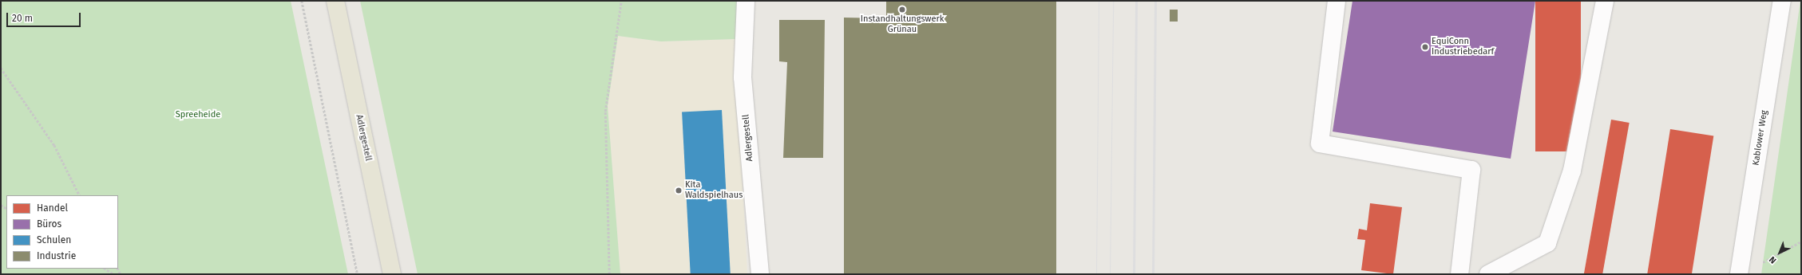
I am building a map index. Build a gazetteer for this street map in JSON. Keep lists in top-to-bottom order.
{
  "streets": {
    "main road": ["Adlergestell"],
    "street": ["Kablower Weg"]
  },
  "parks": ["Spreeheide"],
  "places": ["Instandhaltungswerk Grünau", "EquiConn Industriebedarf", "Kita Waldspielhaus"],
  "legend": [
    "Handel",
    "Büros",
    "Schulen",
    "Industrie"
  ],
  "scale_bar": "20 m",
  "north": "bottom left"
}
